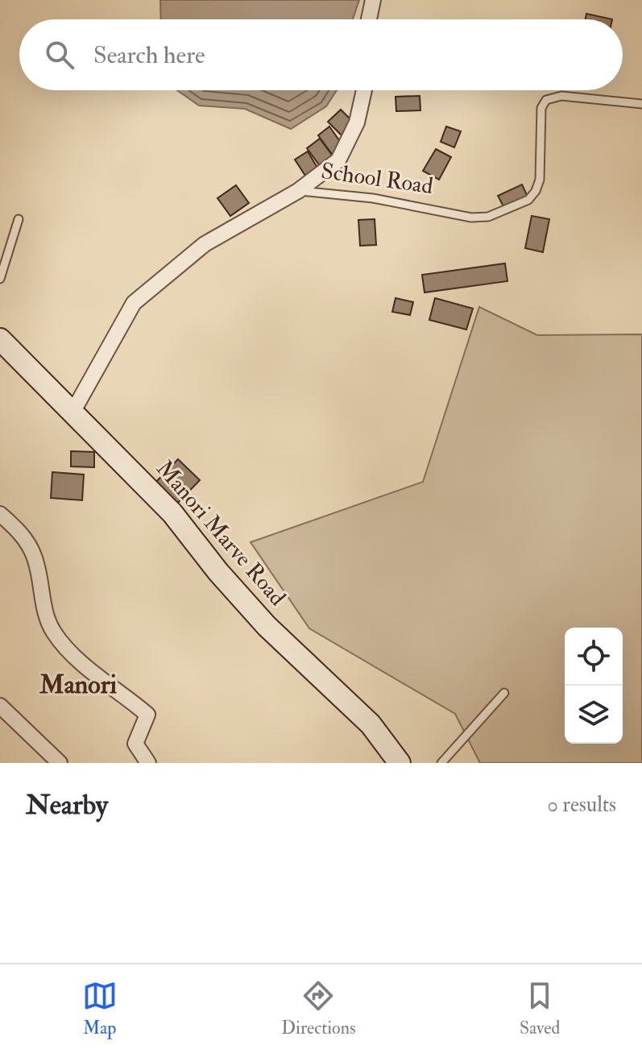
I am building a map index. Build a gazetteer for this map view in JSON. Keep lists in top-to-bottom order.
{
  "streets": {
    "main road": ["Manori Marve Road"],
    "street": ["School Road"]
  },
  "crossings": [
    ["School Road", "Manori Marve Road"]
  ],
  "districts": ["Manori"],
  "page": {
    "search": "Search here",
    "heading": ["Nearby", "0 results"],
    "nav": ["Map", "Directions", "Saved"]
  }
}
